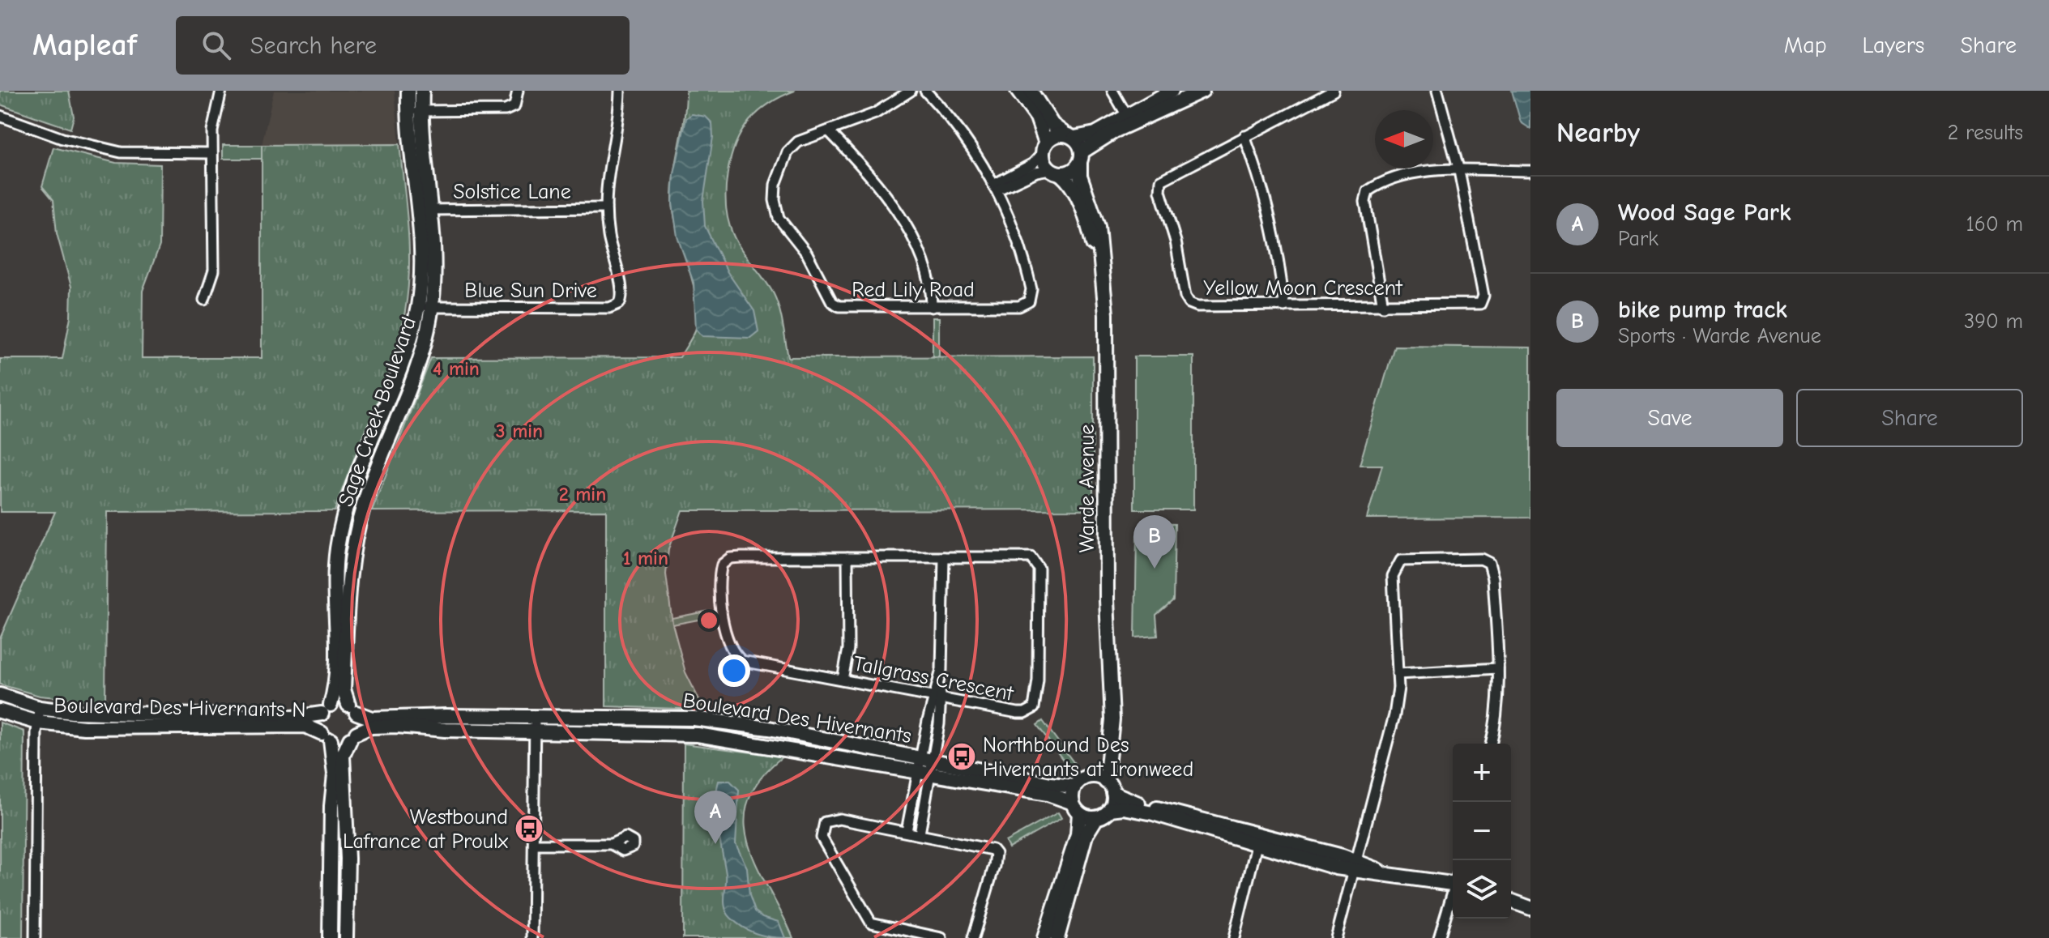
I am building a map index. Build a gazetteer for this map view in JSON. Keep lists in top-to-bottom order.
{
  "streets": {
    "street": [
      "Solstice Lane",
      "Yellow Moon Crescent",
      "Red Lily Road",
      "Blue Sun Drive",
      "Sage Creek Boulevard",
      "Warde Avenue",
      "Tallgrass Crescent",
      "Boulevard Des Hivernants N",
      "Boulevard Des Hivernants"
    ]
  },
  "crossings": [
    ["Solstice Lane", "Blue Sun Drive"],
    ["Solstice Lane", "Sage Creek Boulevard"],
    ["Blue Sun Drive", "Sage Creek Boulevard"],
    ["Sage Creek Boulevard", "Boulevard Des Hivernants N"],
    ["Sage Creek Boulevard", "Boulevard Des Hivernants"],
    ["Warde Avenue", "Boulevard Des Hivernants"],
    ["Boulevard Des Hivernants N", "Boulevard Des Hivernants"]
  ],
  "places": {
    "bus stop": ["Northbound Des Hivernants at Ironweed", "Westbound Lafrance at Proulx"]
  },
  "north": "left",
  "page": {
    "header": "Mapleaf",
    "search": "Search here",
    "nav": ["Map", "Layers", "Share"],
    "heading": ["Nearby", "2 results"],
    "list": [
      {
        "mark": "A",
        "name": "Wood Sage Park",
        "note": "Park",
        "value": "160 m"
      },
      {
        "mark": "B",
        "name": "bike pump track",
        "note": "Sports · Warde Avenue",
        "value": "390 m"
      }
    ],
    "buttons": ["Save", "Share"],
    "pins": ["B", "A"],
    "map_buttons": ["+", "−"]
  },
  "rings": [
    "4 min",
    "3 min",
    "2 min",
    "1 min"
  ]
}
